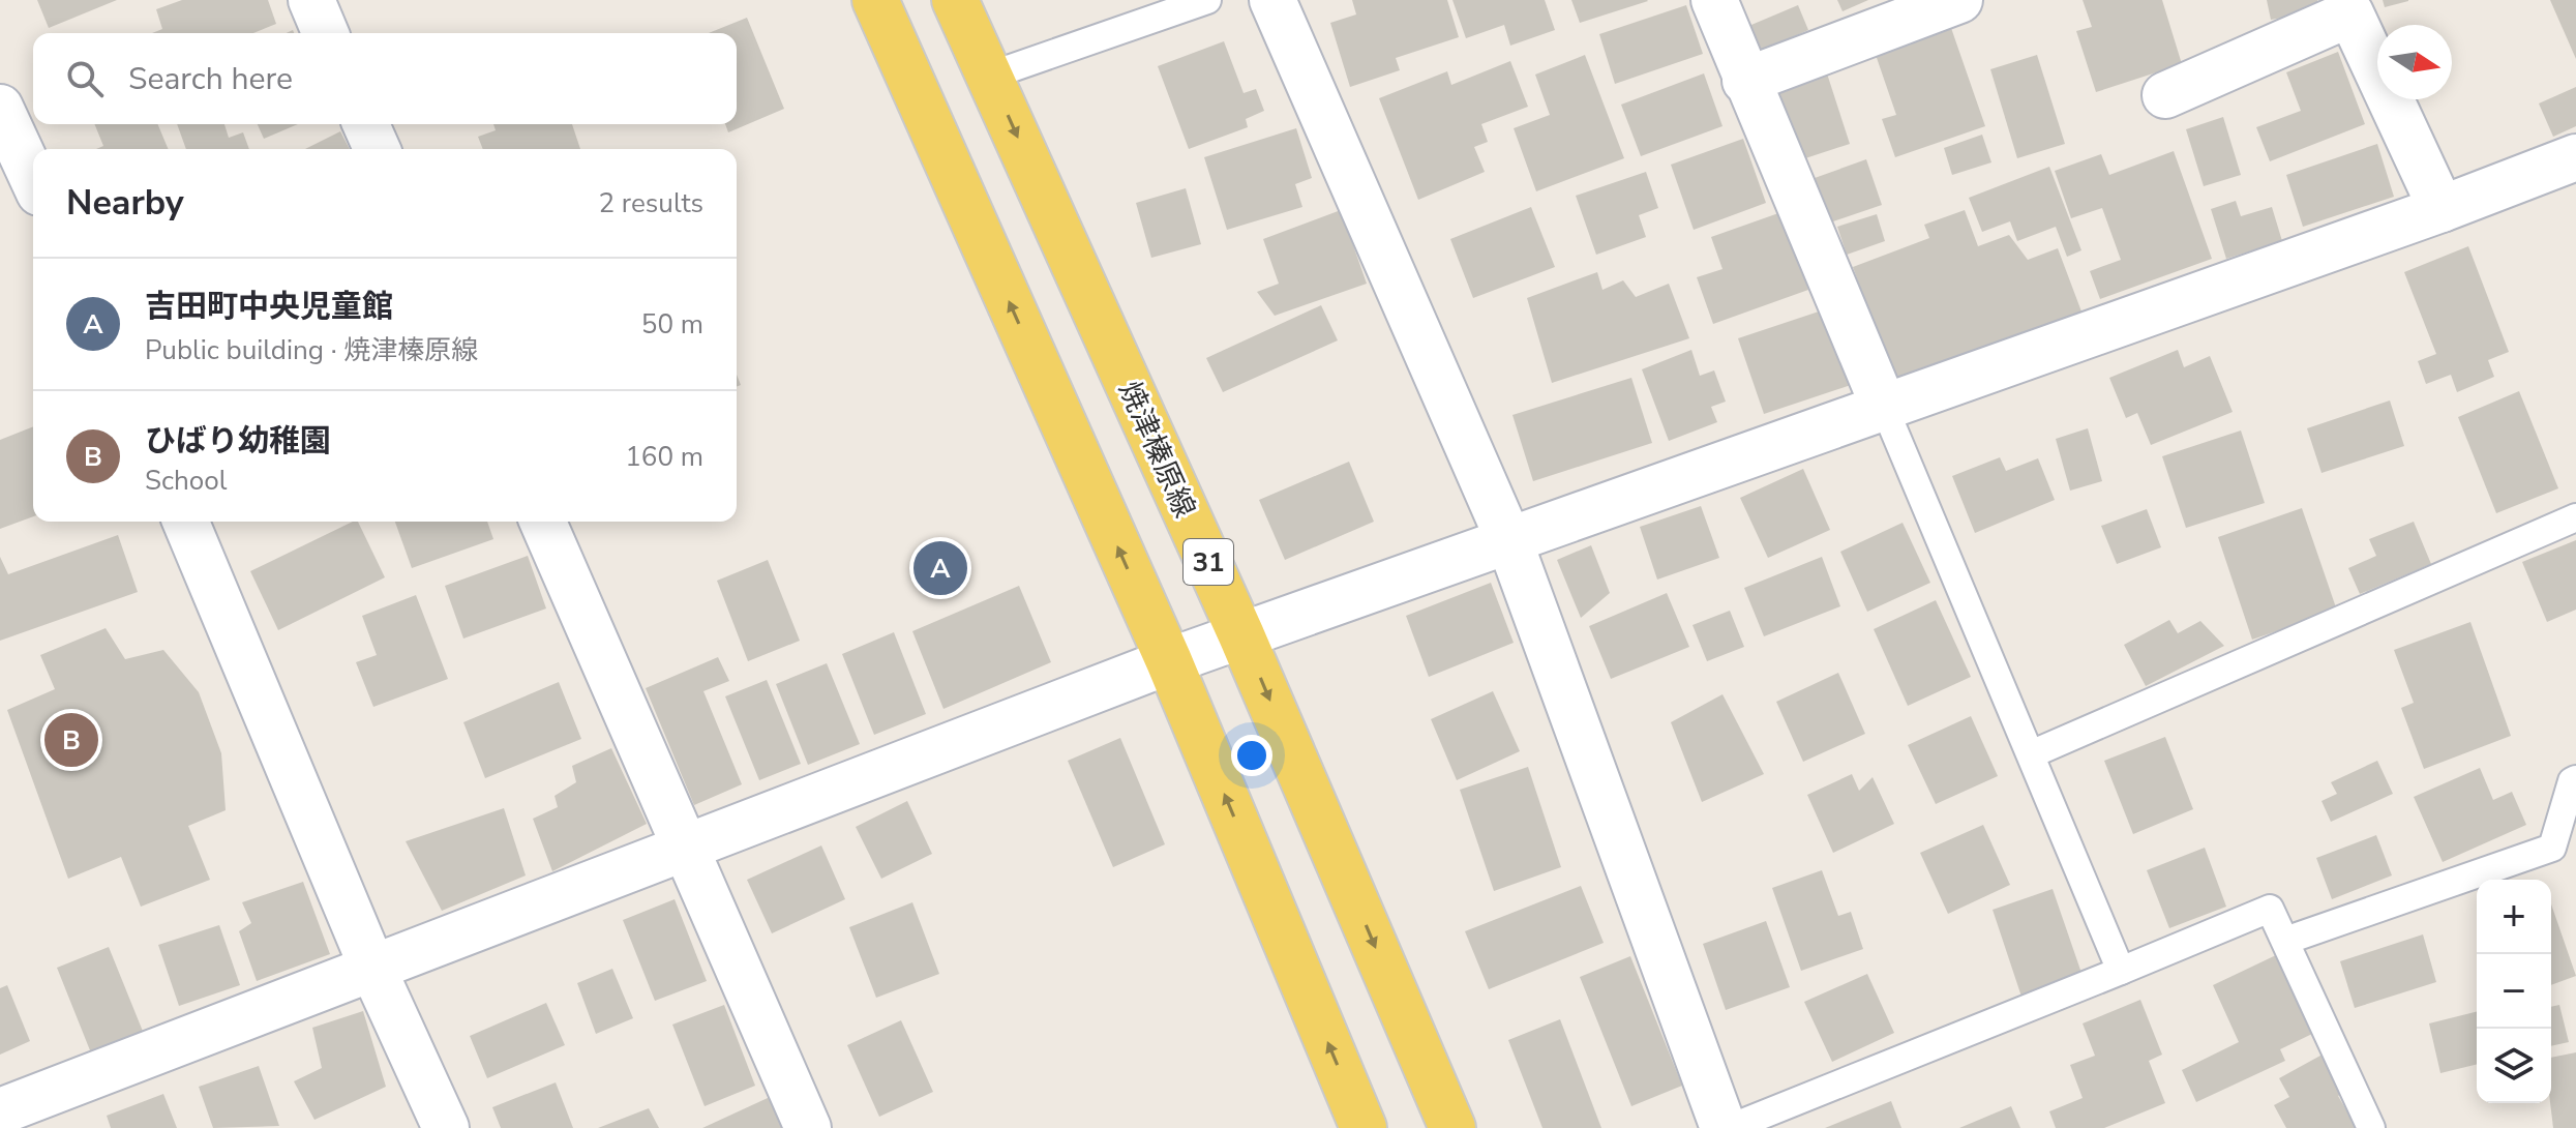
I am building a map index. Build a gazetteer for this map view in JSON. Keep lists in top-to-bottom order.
{
  "streets": {
    "main road": ["焼津榛原線", "31"]
  },
  "north": "right",
  "page": {
    "search": "Search here",
    "heading": ["Nearby", "2 results"],
    "list": [
      {
        "mark": "A",
        "name": "吉田町中央児童館",
        "note": "Public building · 焼津榛原線",
        "value": "50 m"
      },
      {
        "mark": "B",
        "name": "ひばり幼稚園",
        "note": "School",
        "value": "160 m"
      }
    ],
    "pins": ["A", "B"],
    "map_buttons": ["+", "−"]
  }
}
